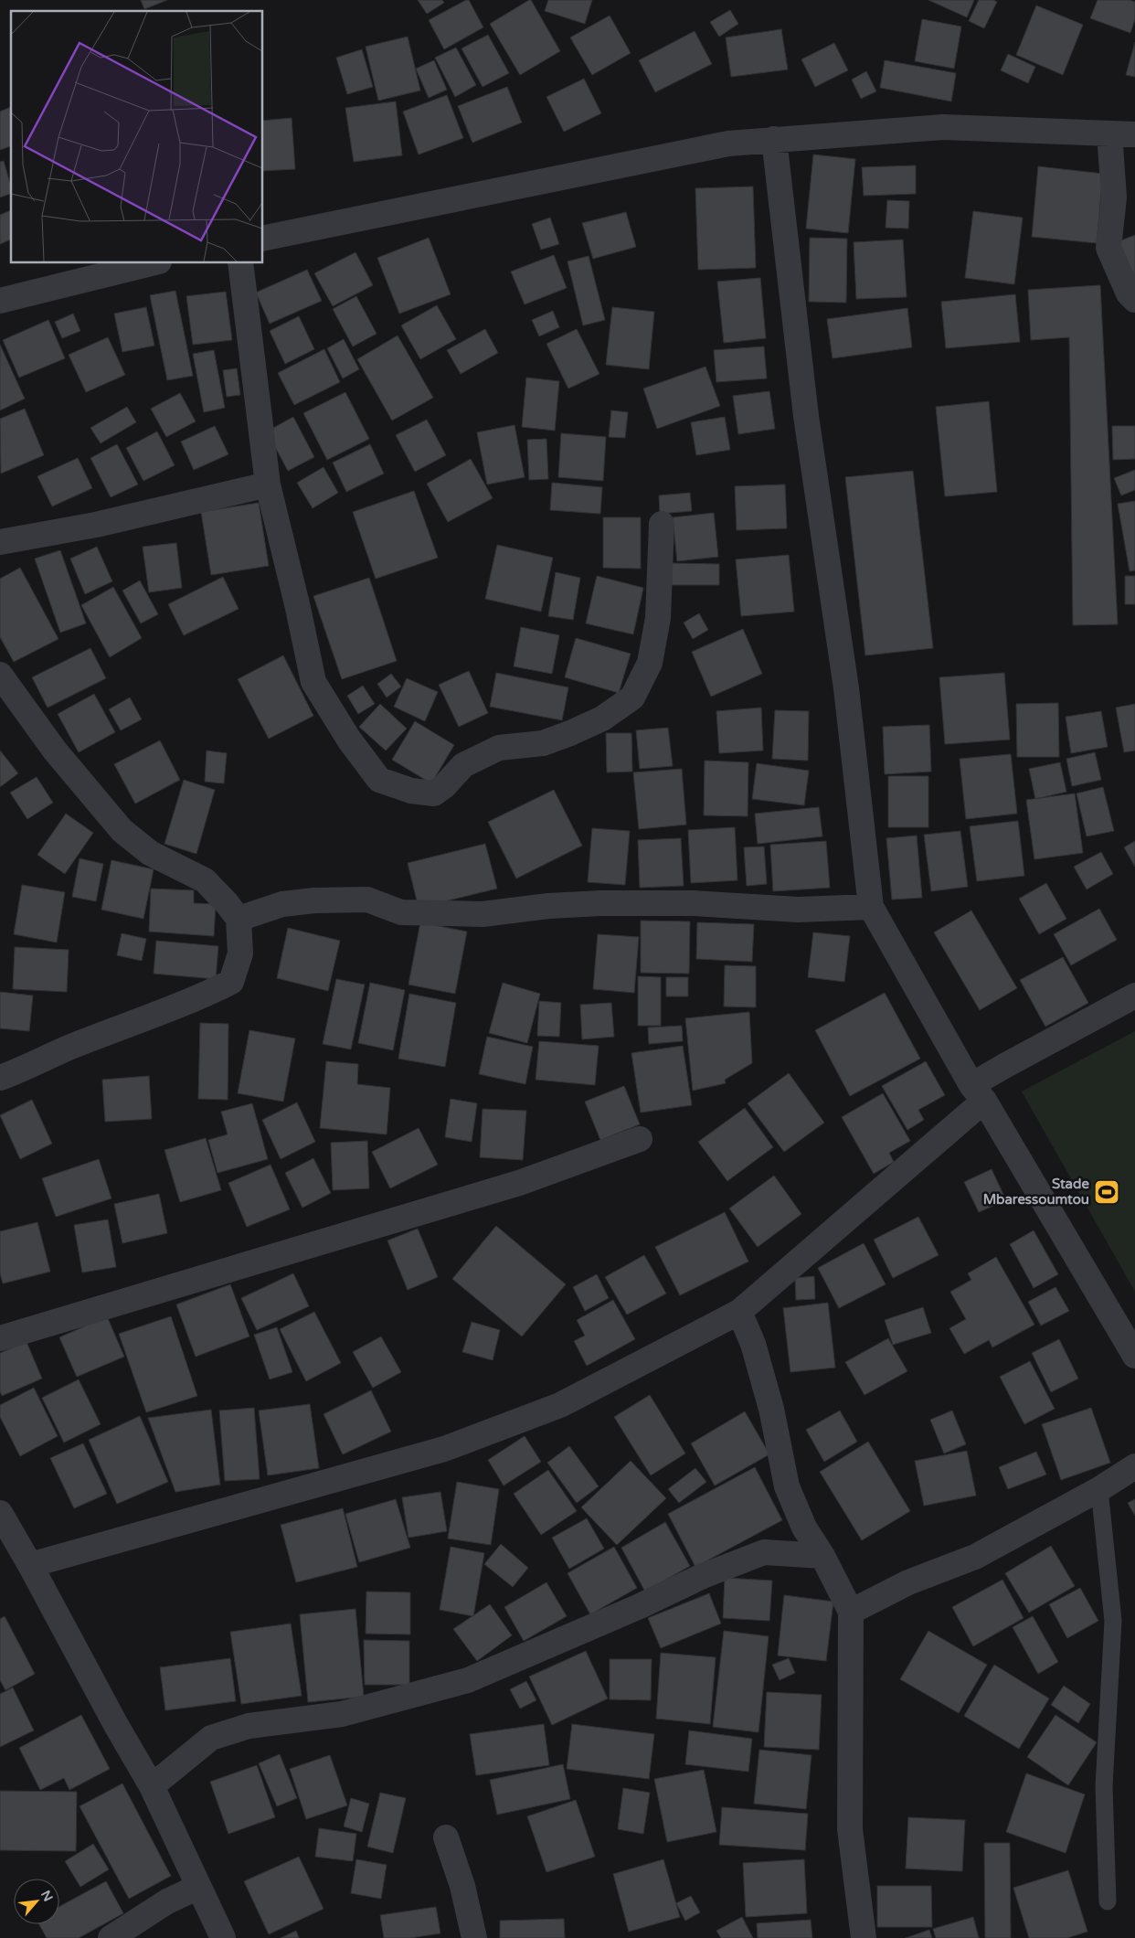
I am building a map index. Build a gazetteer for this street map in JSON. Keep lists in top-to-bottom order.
{
  "places": {
    "sports": ["Stade Mbaressoumtou"]
  },
  "north": "top right"
}
